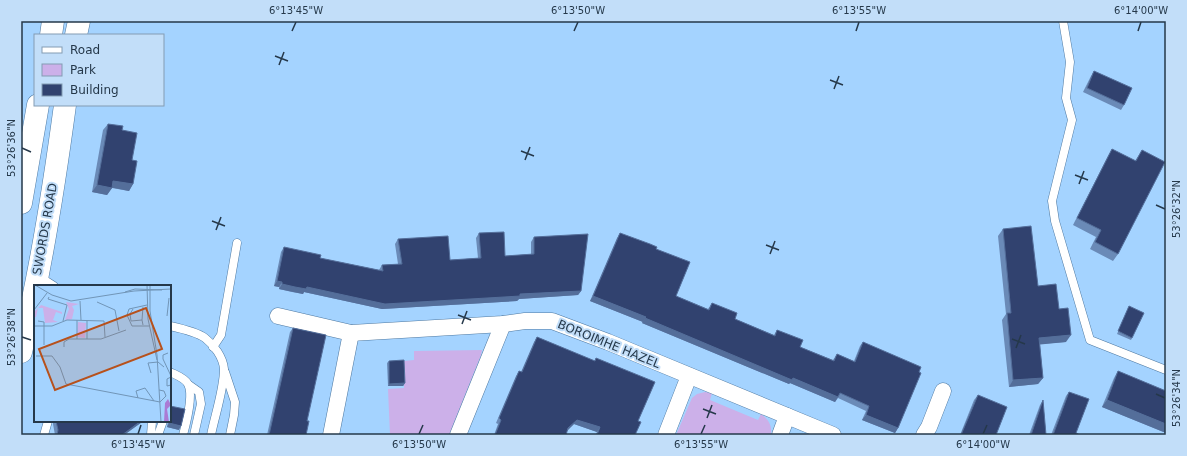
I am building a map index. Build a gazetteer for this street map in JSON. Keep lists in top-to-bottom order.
{
  "streets": {
    "main road": ["SWORDS ROAD"],
    "street": ["BOROIMHE HAZEL"]
  },
  "legend": ["Road", "Park", "Building"],
  "coordinates": [
    "6°13'45\"W",
    "6°13'50\"W",
    "6°13'55\"W",
    "6°14'00\"W",
    "53°26'36\"N",
    "53°26'32\"N",
    "53°26'38\"N",
    "53°26'34\"N"
  ]
}
